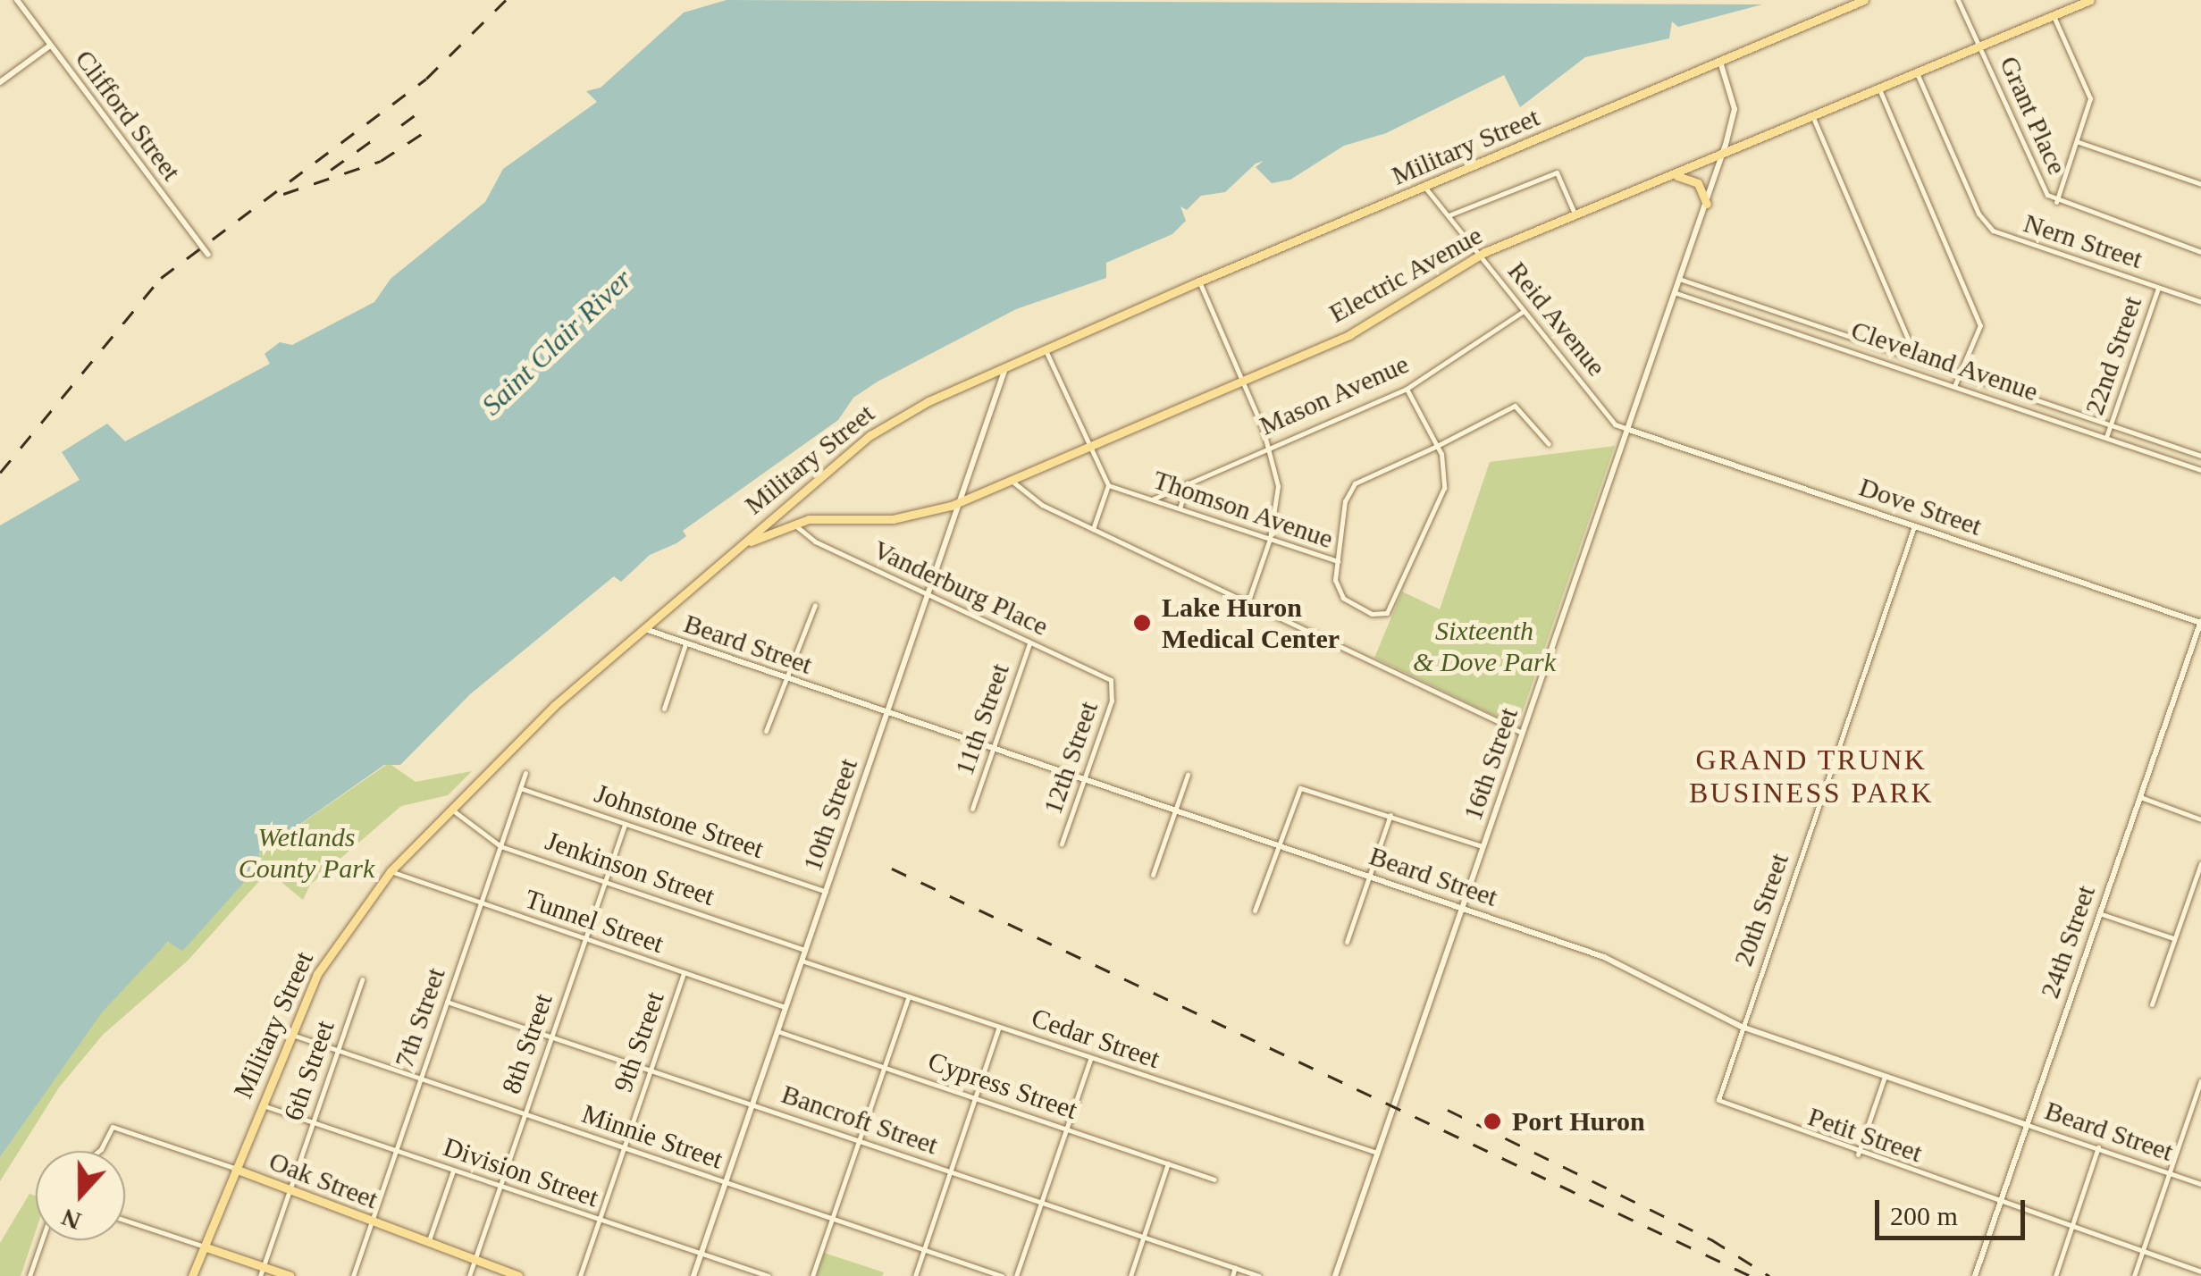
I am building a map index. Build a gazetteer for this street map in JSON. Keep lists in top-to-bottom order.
{
  "streets": {
    "main road": ["Military Street", "Electric Avenue", "Oak Street"],
    "street": [
      "Clifford Street",
      "Grant Place",
      "Nern Street",
      "Reid Avenue",
      "22nd Street",
      "Cleveland Avenue",
      "Mason Avenue",
      "Dove Street",
      "Thomson Avenue",
      "Vanderburg Place",
      "Beard Street",
      "11th Street",
      "12th Street",
      "16th Street",
      "10th Street",
      "Johnstone Street",
      "Jenkinson Street",
      "20th Street",
      "Tunnel Street",
      "24th Street",
      "7th Street",
      "Cedar Street",
      "9th Street",
      "8th Street",
      "6th Street",
      "Cypress Street",
      "Bancroft Street",
      "Petit Street",
      "Minnie Street",
      "Division Street"
    ]
  },
  "crossings": [
    ["Grant Place", "Electric Avenue"],
    ["Military Street", "Electric Avenue"],
    ["Military Street", "Reid Avenue"],
    ["Military Street", "Beard Street"],
    ["Military Street", "16th Street"],
    ["Military Street", "10th Street"],
    ["Military Street", "Jenkinson Street"],
    ["Military Street", "Tunnel Street"],
    ["Military Street", "Minnie Street"],
    ["Military Street", "Division Street"],
    ["Military Street", "Oak Street"],
    ["Nern Street", "Electric Avenue"],
    ["Nern Street", "22nd Street"],
    ["Electric Avenue", "Reid Avenue"],
    ["Electric Avenue", "Vanderburg Place"],
    ["Electric Avenue", "16th Street"],
    ["Electric Avenue", "10th Street"],
    ["Reid Avenue", "Mason Avenue"],
    ["Reid Avenue", "Dove Street"],
    ["Reid Avenue", "16th Street"],
    ["22nd Street", "Cleveland Avenue"],
    ["Cleveland Avenue", "16th Street"],
    ["Mason Avenue", "Thomson Avenue"],
    ["Dove Street", "16th Street"],
    ["Dove Street", "20th Street"],
    ["Dove Street", "24th Street"],
    ["Vanderburg Place", "11th Street"],
    ["Vanderburg Place", "12th Street"],
    ["Vanderburg Place", "10th Street"],
    ["Beard Street", "11th Street"],
    ["Beard Street", "12th Street"],
    ["Beard Street", "16th Street"],
    ["Beard Street", "10th Street"],
    ["Beard Street", "20th Street"],
    ["Beard Street", "24th Street"],
    ["16th Street", "Cedar Street"],
    ["10th Street", "Johnstone Street"],
    ["10th Street", "Jenkinson Street"],
    ["10th Street", "Tunnel Street"],
    ["10th Street", "Cedar Street"],
    ["10th Street", "Cypress Street"],
    ["10th Street", "Bancroft Street"],
    ["10th Street", "Minnie Street"],
    ["10th Street", "Division Street"],
    ["Johnstone Street", "7th Street"],
    ["Johnstone Street", "8th Street"],
    ["Jenkinson Street", "7th Street"],
    ["Jenkinson Street", "8th Street"],
    ["20th Street", "Petit Street"],
    ["Tunnel Street", "7th Street"],
    ["Tunnel Street", "9th Street"],
    ["Tunnel Street", "8th Street"],
    ["24th Street", "Petit Street"],
    ["7th Street", "Bancroft Street"],
    ["7th Street", "Minnie Street"],
    ["7th Street", "Division Street"],
    ["7th Street", "Oak Street"],
    ["9th Street", "Bancroft Street"],
    ["9th Street", "Minnie Street"],
    ["9th Street", "Division Street"],
    ["8th Street", "Bancroft Street"],
    ["8th Street", "Minnie Street"],
    ["8th Street", "Division Street"],
    ["8th Street", "Oak Street"],
    ["6th Street", "Minnie Street"],
    ["6th Street", "Division Street"],
    ["6th Street", "Oak Street"]
  ],
  "districts": ["GRAND TRUNK BUSINESS PARK"],
  "water": ["Saint Clair River"],
  "parks": ["Sixteenth & Dove Park", "Wetlands County Park"],
  "places": ["Lake Huron Medical Center", "Port Huron"],
  "scale_bar": "200 m",
  "north": "bottom"
}
